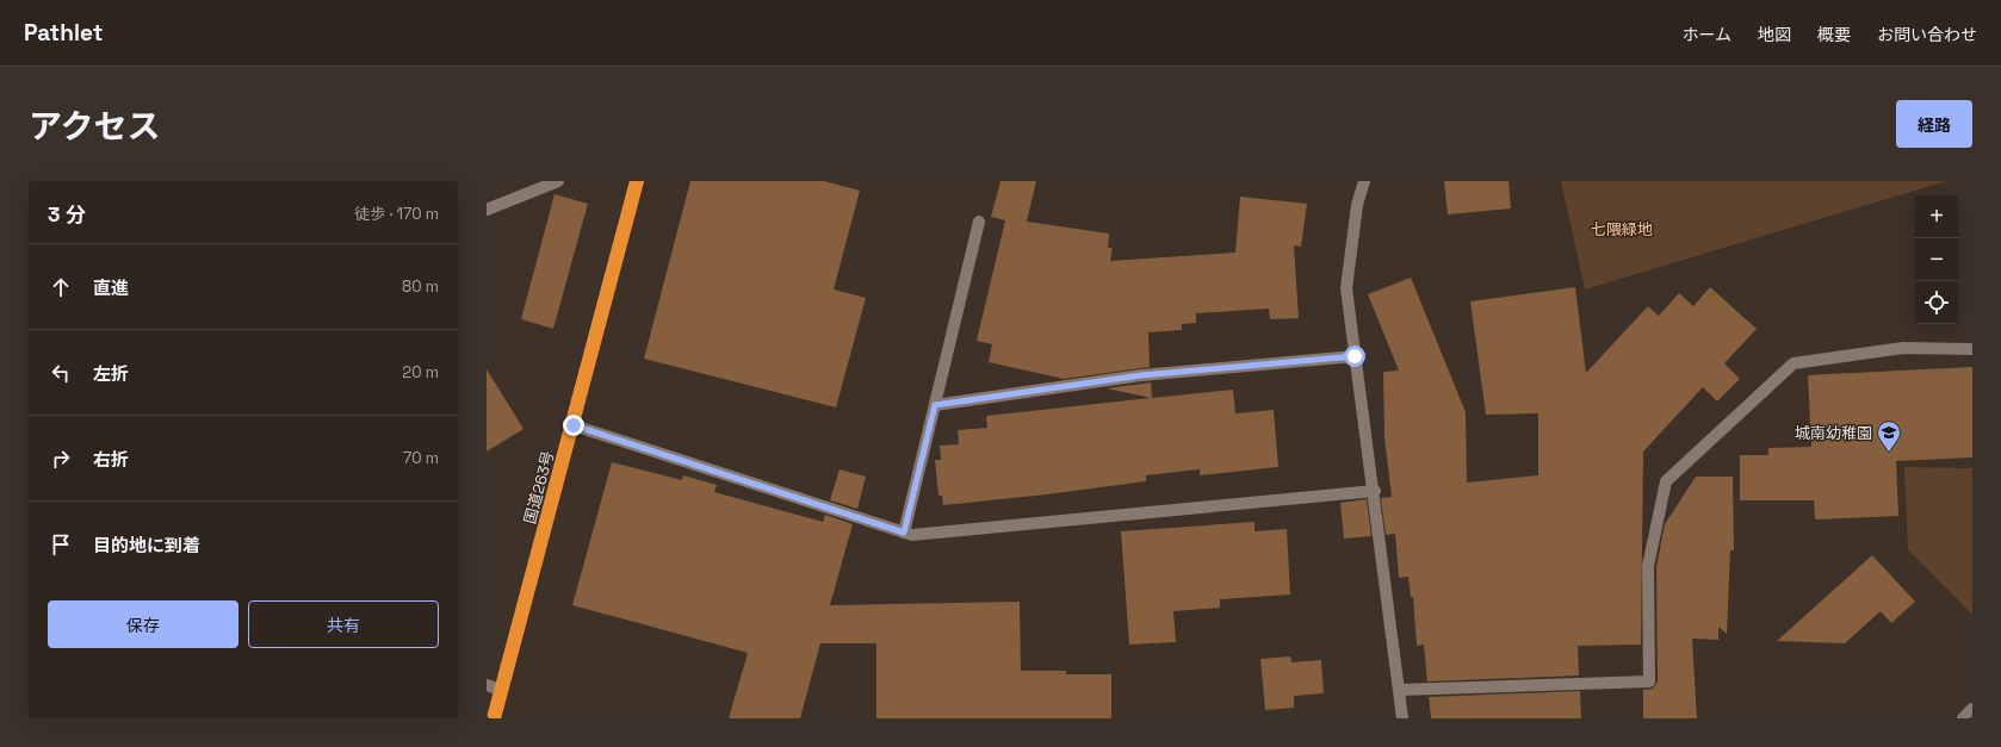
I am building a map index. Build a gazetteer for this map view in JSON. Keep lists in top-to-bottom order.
{
  "streets": {
    "highway": ["国道263号"]
  },
  "parks": ["七隈緑地"],
  "places": {
    "school or university": ["城南幼稚園"]
  },
  "page": {
    "header": "Pathlet",
    "nav": [
      "ホーム",
      "地図",
      "概要",
      "お問い合わせ"
    ],
    "title": "アクセス",
    "buttons": [
      "経路",
      ["保存", "共有"]
    ],
    "heading": ["3 分", "徒歩 · 170 m"],
    "map_buttons": ["+", "−"],
    "list": [
      ["直進", "80 m"],
      ["左折", "20 m"],
      ["右折", "70 m"],
      "目的地に到着"
    ]
  }
}
